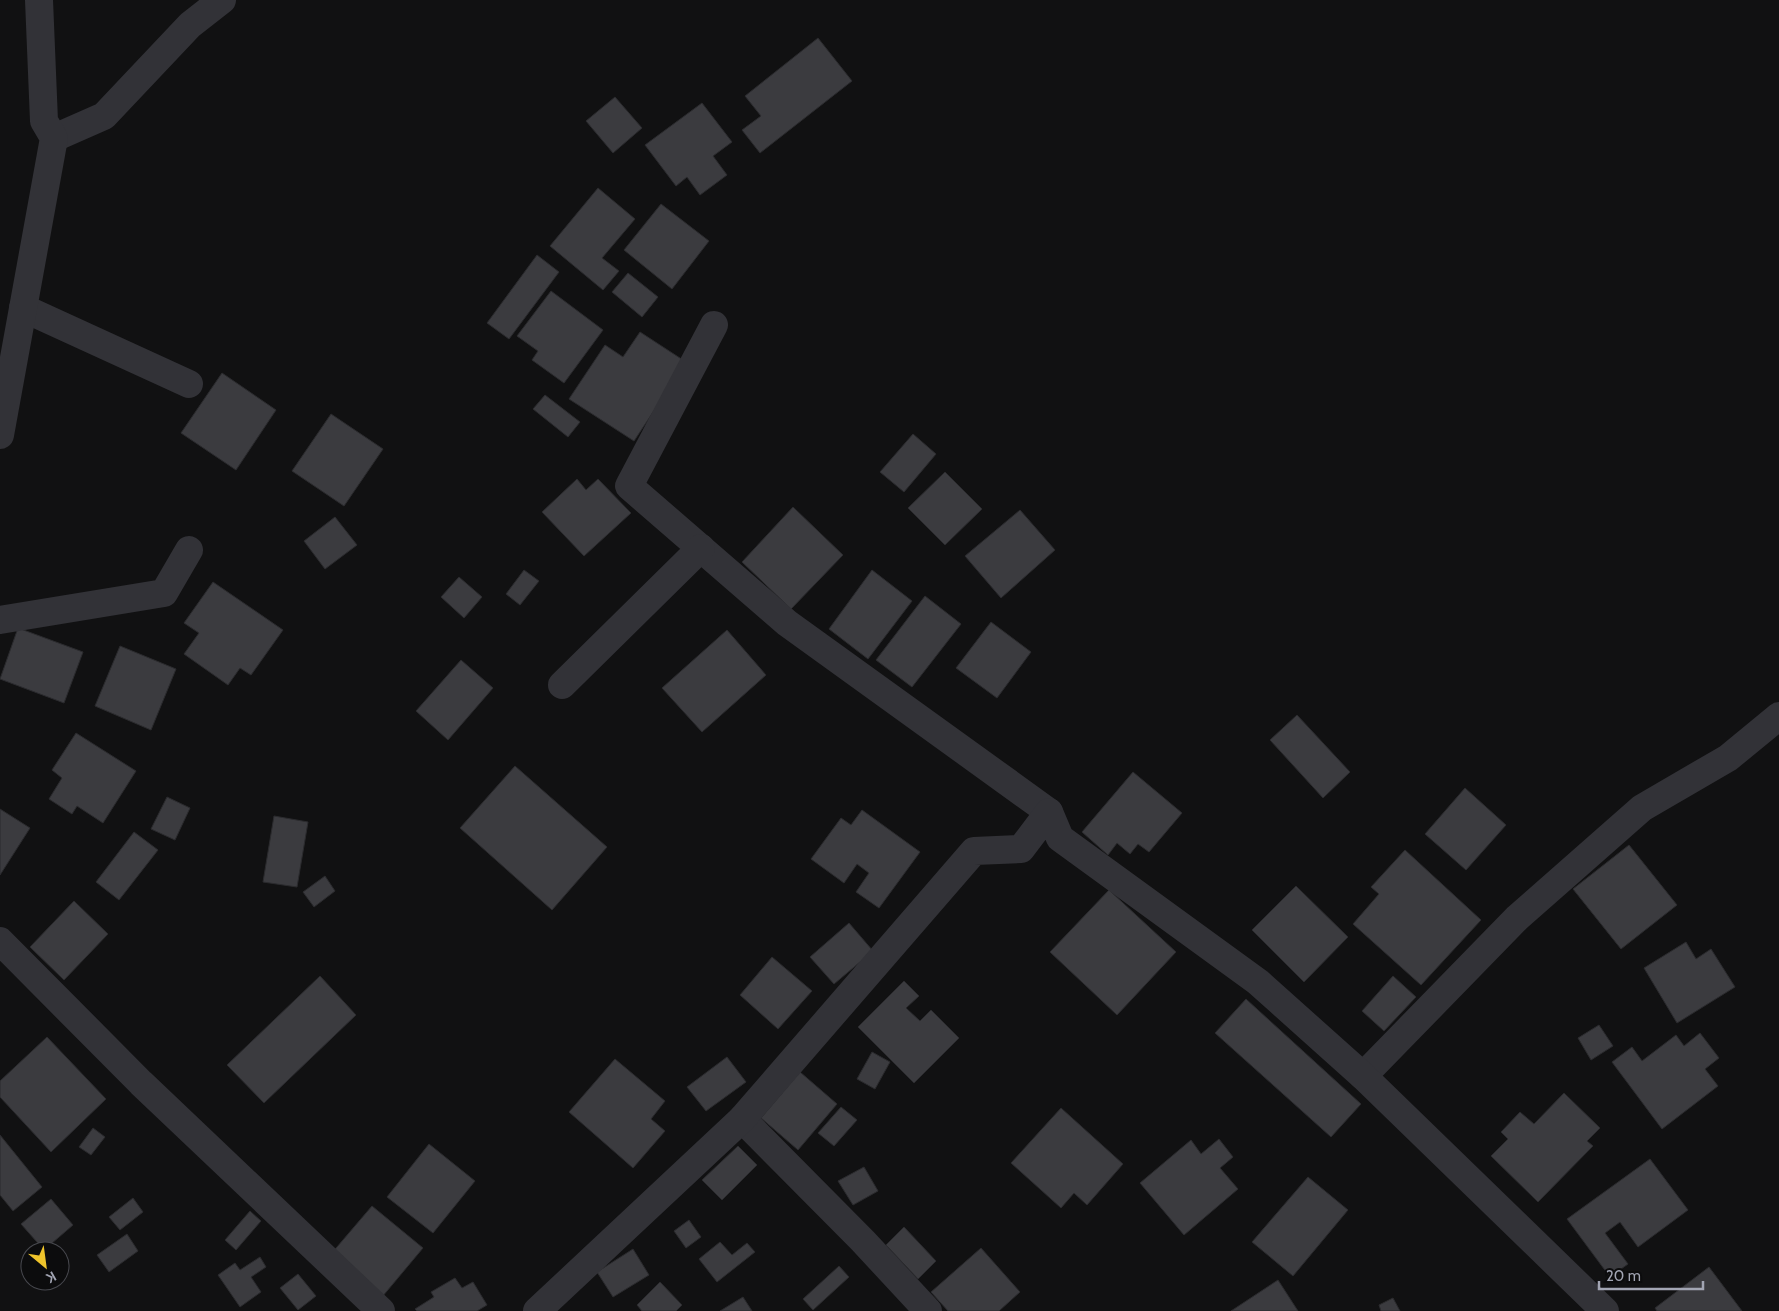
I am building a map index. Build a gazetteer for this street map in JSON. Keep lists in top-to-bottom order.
{
  "scale_bar": "20 m",
  "north": "bottom right"
}
